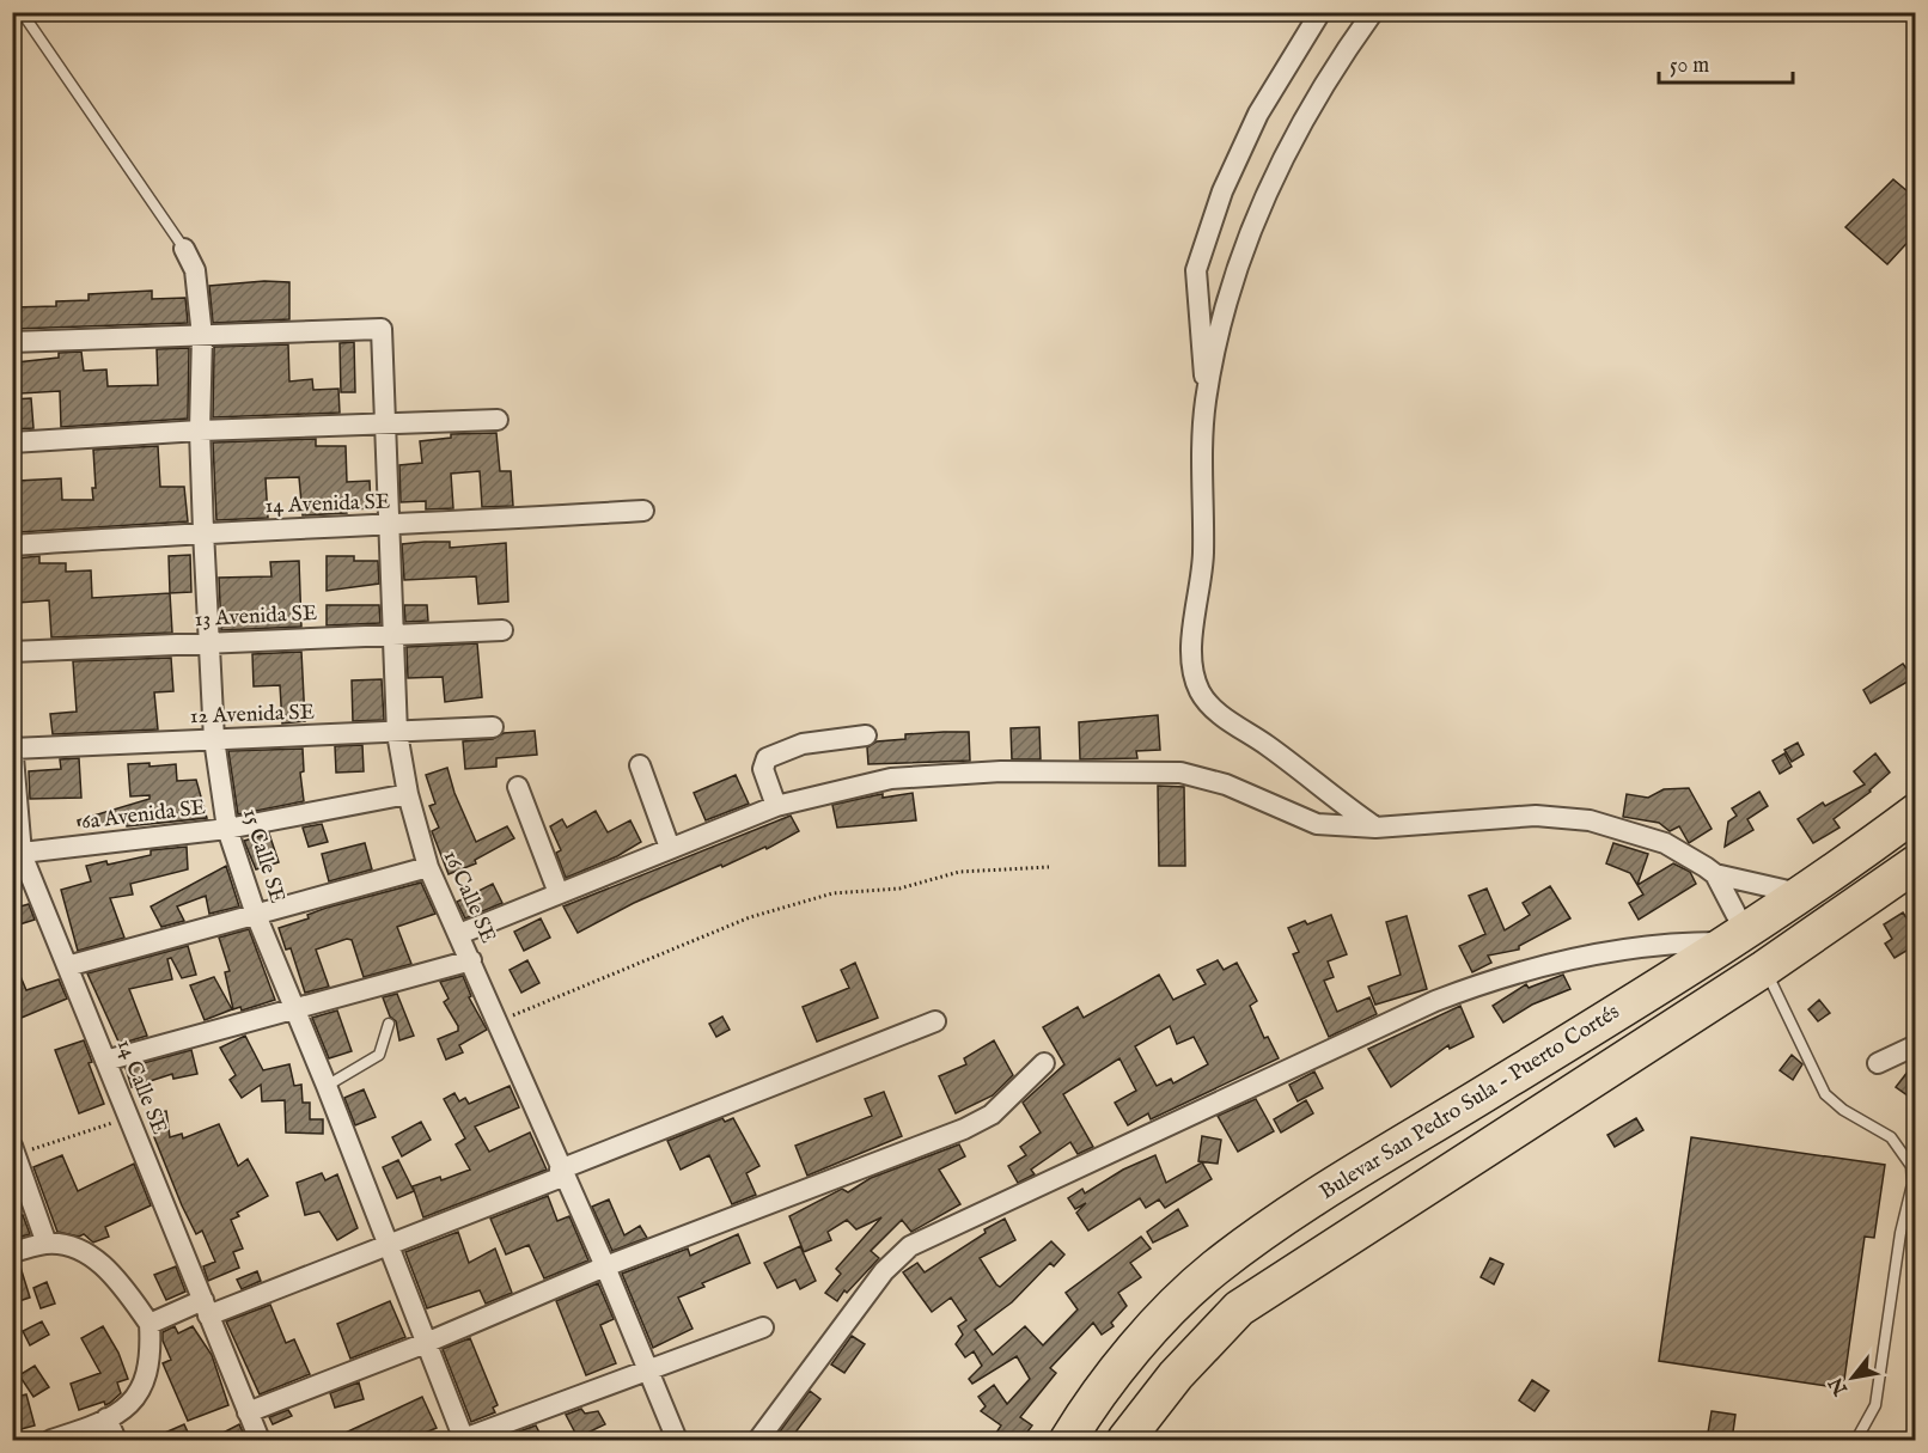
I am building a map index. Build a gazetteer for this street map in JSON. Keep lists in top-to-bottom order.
{
  "streets": {
    "highway": ["Bulevar San Pedro Sula - Puerto Cortés"],
    "street": [
      "14 Avenida SE",
      "13 Avenida SE",
      "12 Avenida SE",
      "6a Avenida SE",
      "15 Calle SE",
      "16 Calle SE",
      "14 Calle SE"
    ]
  },
  "crossings": [
    ["14 Avenida SE", "15 Calle SE"],
    ["14 Avenida SE", "16 Calle SE"],
    ["13 Avenida SE", "15 Calle SE"],
    ["13 Avenida SE", "16 Calle SE"],
    ["12 Avenida SE", "15 Calle SE"],
    ["12 Avenida SE", "16 Calle SE"],
    ["12 Avenida SE", "14 Calle SE"],
    ["6a Avenida SE", "15 Calle SE"],
    ["6a Avenida SE", "16 Calle SE"],
    ["6a Avenida SE", "14 Calle SE"],
    ["15 Calle SE", "16 Calle SE"]
  ],
  "scale_bar": "50 m",
  "north": "bottom left"
}
